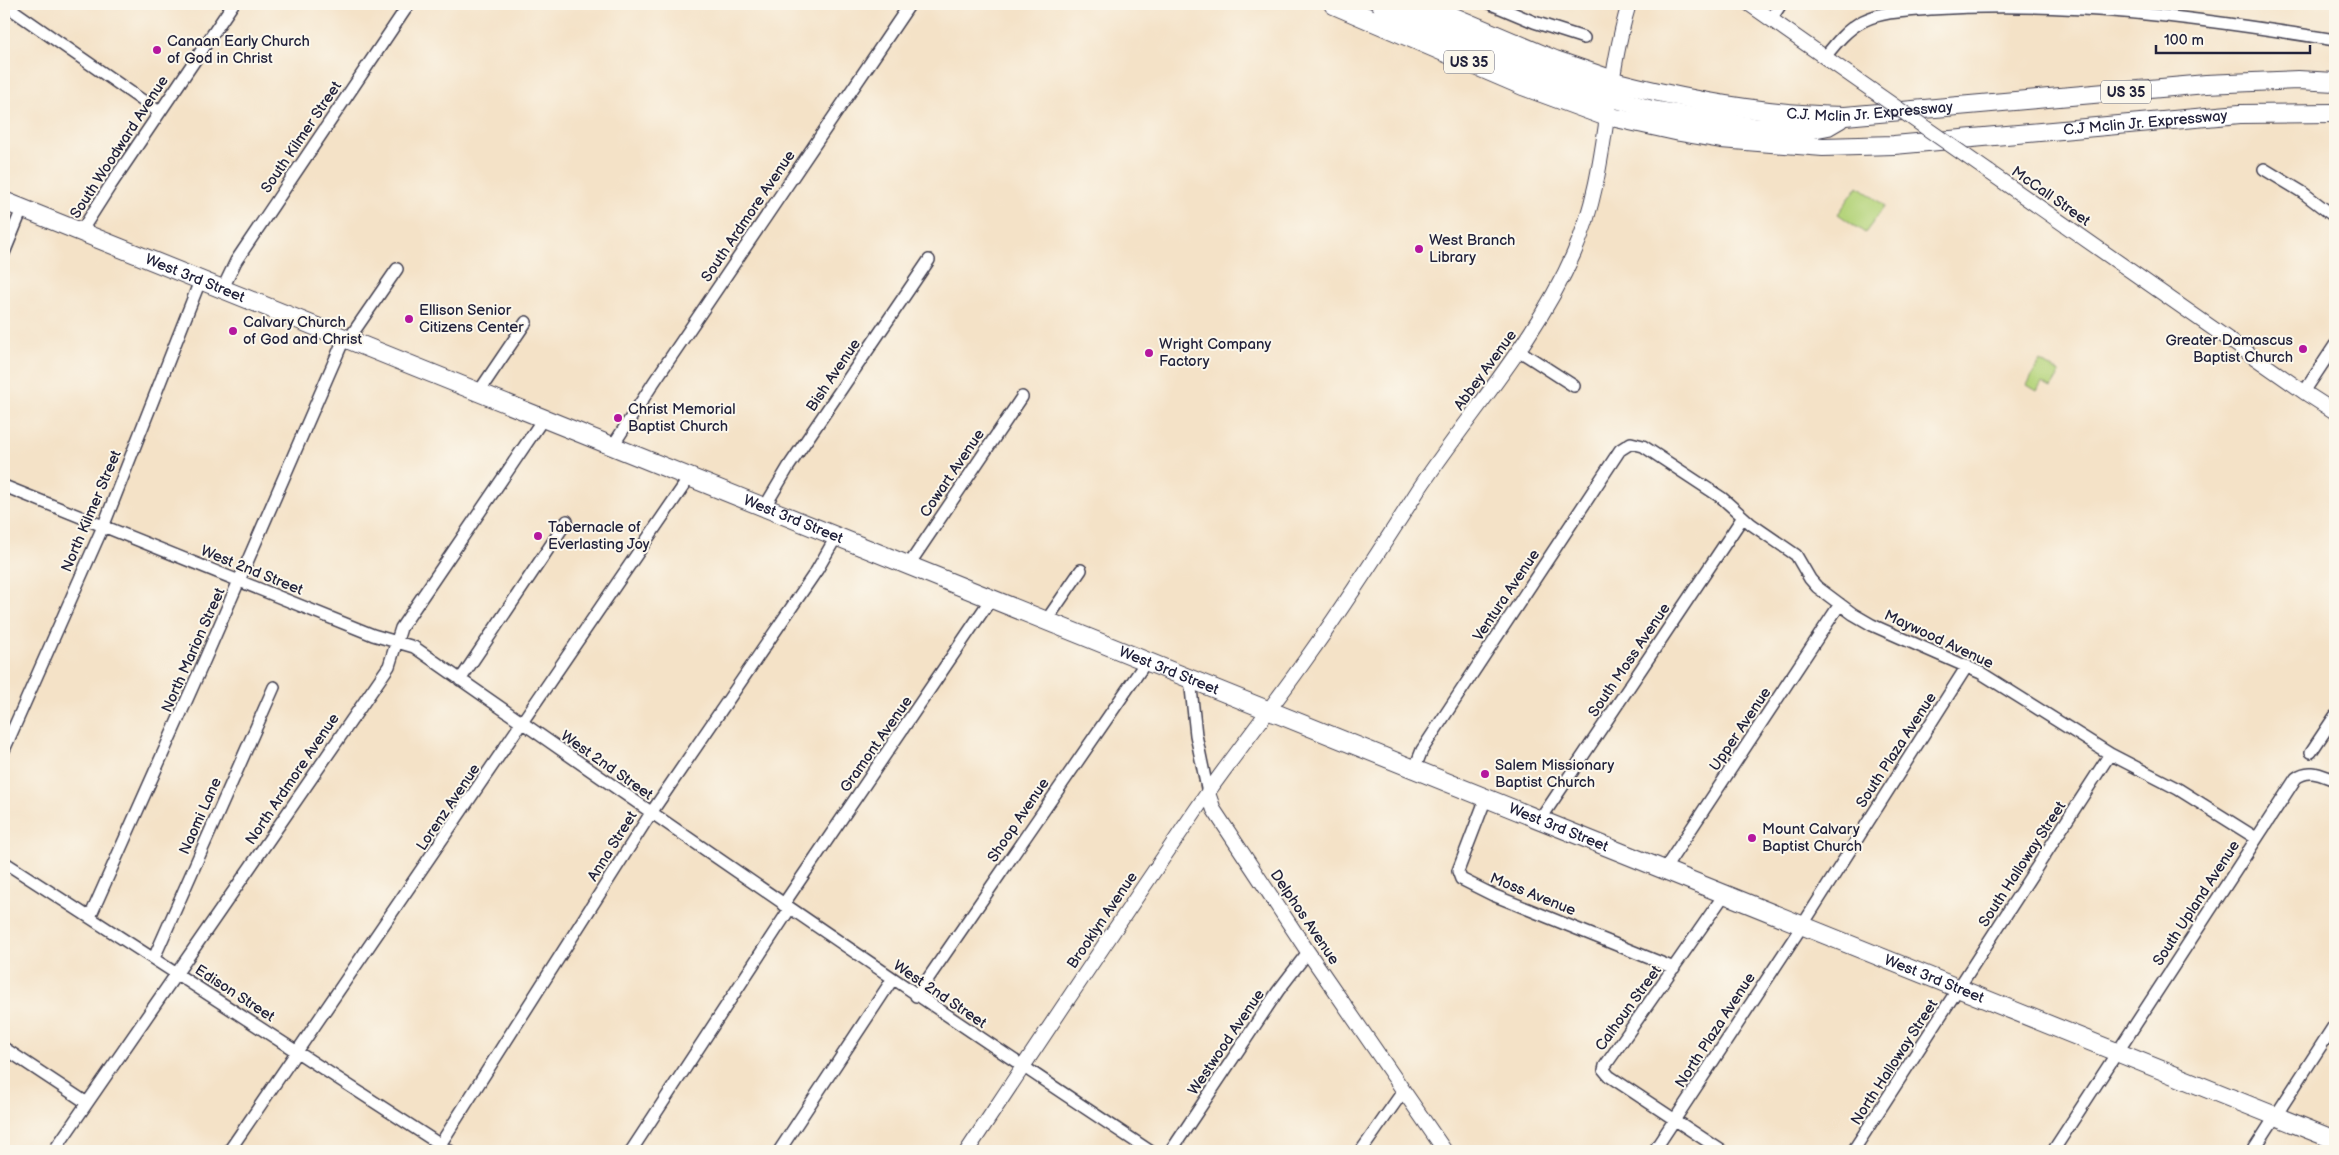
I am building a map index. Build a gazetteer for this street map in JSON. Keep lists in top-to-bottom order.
{
  "streets": {
    "highway": ["US 35"],
    "main road": ["C.J. Mclin Jr. Expressway", "C.J Mclin Jr. Expressway", "West 3rd Street"],
    "street": [
      "South Kilmer Street",
      "South Woodward Avenue",
      "McCall Street",
      "South Ardmore Avenue",
      "Abbey Avenue",
      "Bish Avenue",
      "Cowart Avenue",
      "North Kilmer Street",
      "West 2nd Street",
      "Ventura Avenue",
      "Maywood Avenue",
      "North Marion Street",
      "South Moss Avenue",
      "Upper Avenue",
      "Gramont Avenue",
      "South Plaza Avenue",
      "North Ardmore Avenue",
      "Lorenz Avenue",
      "Naomi Lane",
      "Shoop Avenue",
      "Anna Street",
      "South Halloway Street",
      "Moss Avenue",
      "South Upland Avenue",
      "Delphos Avenue",
      "Brooklyn Avenue",
      "Edison Street",
      "Calhoun Street",
      "North Plaza Avenue",
      "Westwood Avenue",
      "North Halloway Street"
    ]
  },
  "crossings": [
    ["US 35", "C.J. Mclin Jr. Expressway"],
    ["US 35", "C.J Mclin Jr. Expressway"],
    ["US 35", "Abbey Avenue"],
    ["C.J. Mclin Jr. Expressway", "C.J Mclin Jr. Expressway"],
    ["C.J. Mclin Jr. Expressway", "Abbey Avenue"],
    ["C.J Mclin Jr. Expressway", "Abbey Avenue"],
    ["South Kilmer Street", "West 3rd Street"],
    ["South Woodward Avenue", "West 3rd Street"],
    ["South Ardmore Avenue", "West 3rd Street"],
    ["West 3rd Street", "Abbey Avenue"],
    ["West 3rd Street", "Bish Avenue"],
    ["West 3rd Street", "Cowart Avenue"],
    ["West 3rd Street", "North Kilmer Street"],
    ["West 3rd Street", "Ventura Avenue"],
    ["West 3rd Street", "North Marion Street"],
    ["West 3rd Street", "South Moss Avenue"],
    ["West 3rd Street", "Upper Avenue"],
    ["West 3rd Street", "Gramont Avenue"],
    ["West 3rd Street", "South Plaza Avenue"],
    ["West 3rd Street", "North Ardmore Avenue"],
    ["West 3rd Street", "Lorenz Avenue"],
    ["West 3rd Street", "Shoop Avenue"],
    ["West 3rd Street", "Anna Street"],
    ["West 3rd Street", "South Halloway Street"],
    ["West 3rd Street", "Moss Avenue"],
    ["West 3rd Street", "South Upland Avenue"],
    ["West 3rd Street", "Delphos Avenue"],
    ["West 3rd Street", "Brooklyn Avenue"],
    ["West 3rd Street", "North Plaza Avenue"],
    ["West 3rd Street", "North Halloway Street"],
    ["Abbey Avenue", "Brooklyn Avenue"],
    ["North Kilmer Street", "West 2nd Street"],
    ["West 2nd Street", "North Marion Street"],
    ["West 2nd Street", "Gramont Avenue"],
    ["West 2nd Street", "North Ardmore Avenue"],
    ["West 2nd Street", "Lorenz Avenue"],
    ["West 2nd Street", "Shoop Avenue"],
    ["West 2nd Street", "Anna Street"],
    ["West 2nd Street", "Brooklyn Avenue"],
    ["Ventura Avenue", "Maywood Avenue"],
    ["Maywood Avenue", "South Moss Avenue"],
    ["Maywood Avenue", "Upper Avenue"],
    ["Maywood Avenue", "South Plaza Avenue"],
    ["Maywood Avenue", "South Halloway Street"],
    ["Maywood Avenue", "South Upland Avenue"],
    ["North Marion Street", "Edison Street"],
    ["South Plaza Avenue", "North Plaza Avenue"],
    ["North Ardmore Avenue", "Edison Street"],
    ["Lorenz Avenue", "Edison Street"],
    ["Naomi Lane", "Edison Street"],
    ["Anna Street", "Edison Street"],
    ["South Halloway Street", "North Halloway Street"],
    ["Moss Avenue", "Calhoun Street"],
    ["Delphos Avenue", "Brooklyn Avenue"],
    ["Delphos Avenue", "Westwood Avenue"],
    ["Calhoun Street", "North Plaza Avenue"]
  ],
  "places": [
    "Canaan Early Church of God in Christ",
    "West Branch Library",
    "Ellison Senior Citizens Center",
    "Calvary Church of God and Christ",
    "Greater Damascus Baptist Church",
    "Wright Company Factory",
    "Christ Memorial Baptist Church",
    "Tabernacle of Everlasting Joy",
    "Salem Missionary Baptist Church",
    "Mount Calvary Baptist Church"
  ],
  "scale_bar": "100 m"
}
